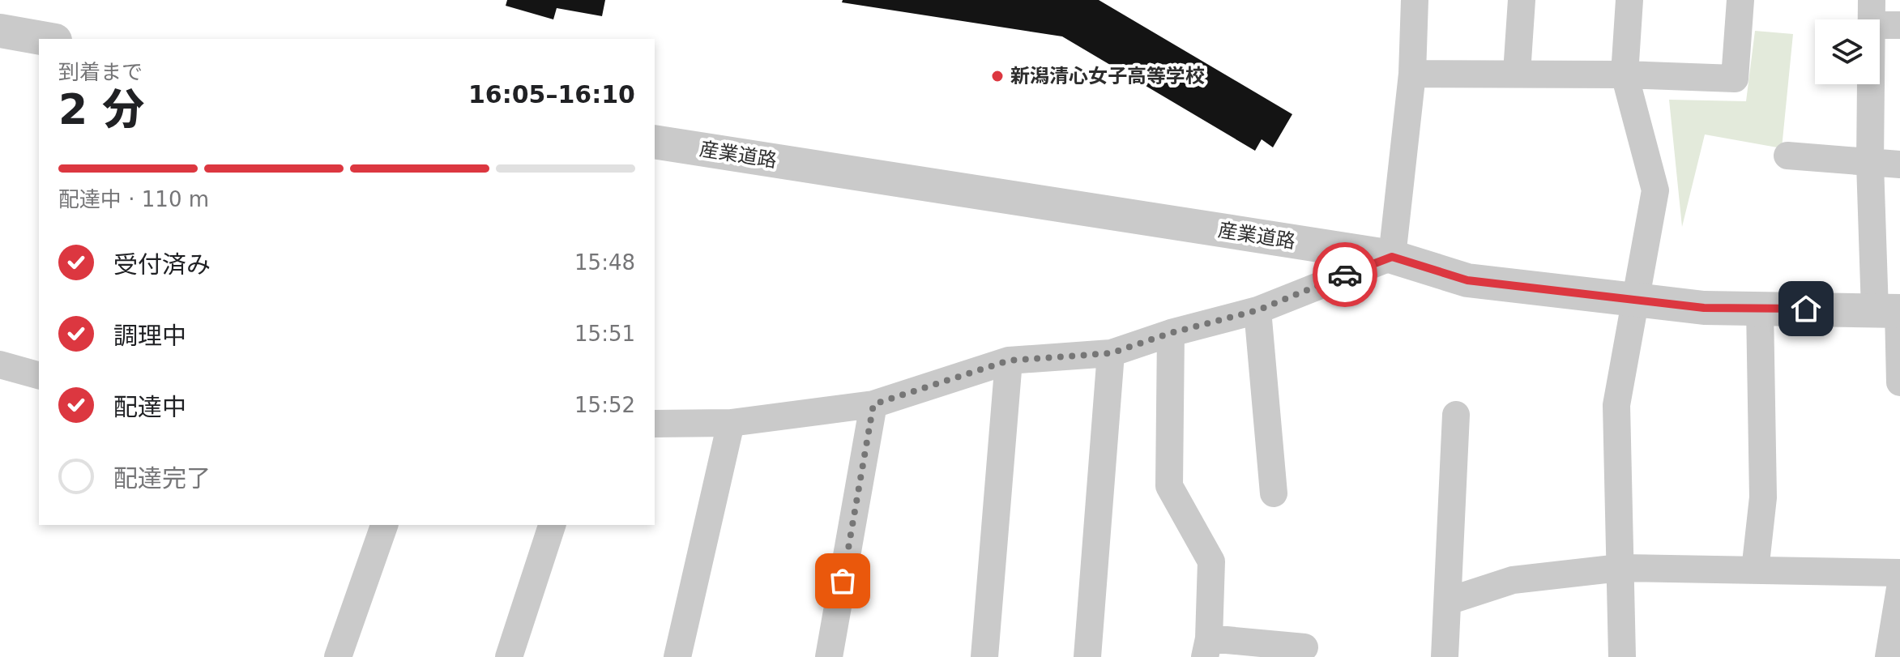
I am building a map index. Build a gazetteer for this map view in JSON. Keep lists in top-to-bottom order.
{
  "streets": {
    "street": ["産業道路"]
  },
  "places": ["新潟清心女子高等学校"],
  "page": {
    "heading": ["2 分", "到着まで", "16:05–16:10"],
    "bar": "配達中 · 110 m",
    "list": [
      ["受付済み", "15:48"],
      ["調理中", "15:51"],
      ["配達中", "15:52"],
      "配達完了"
    ]
  }
}
